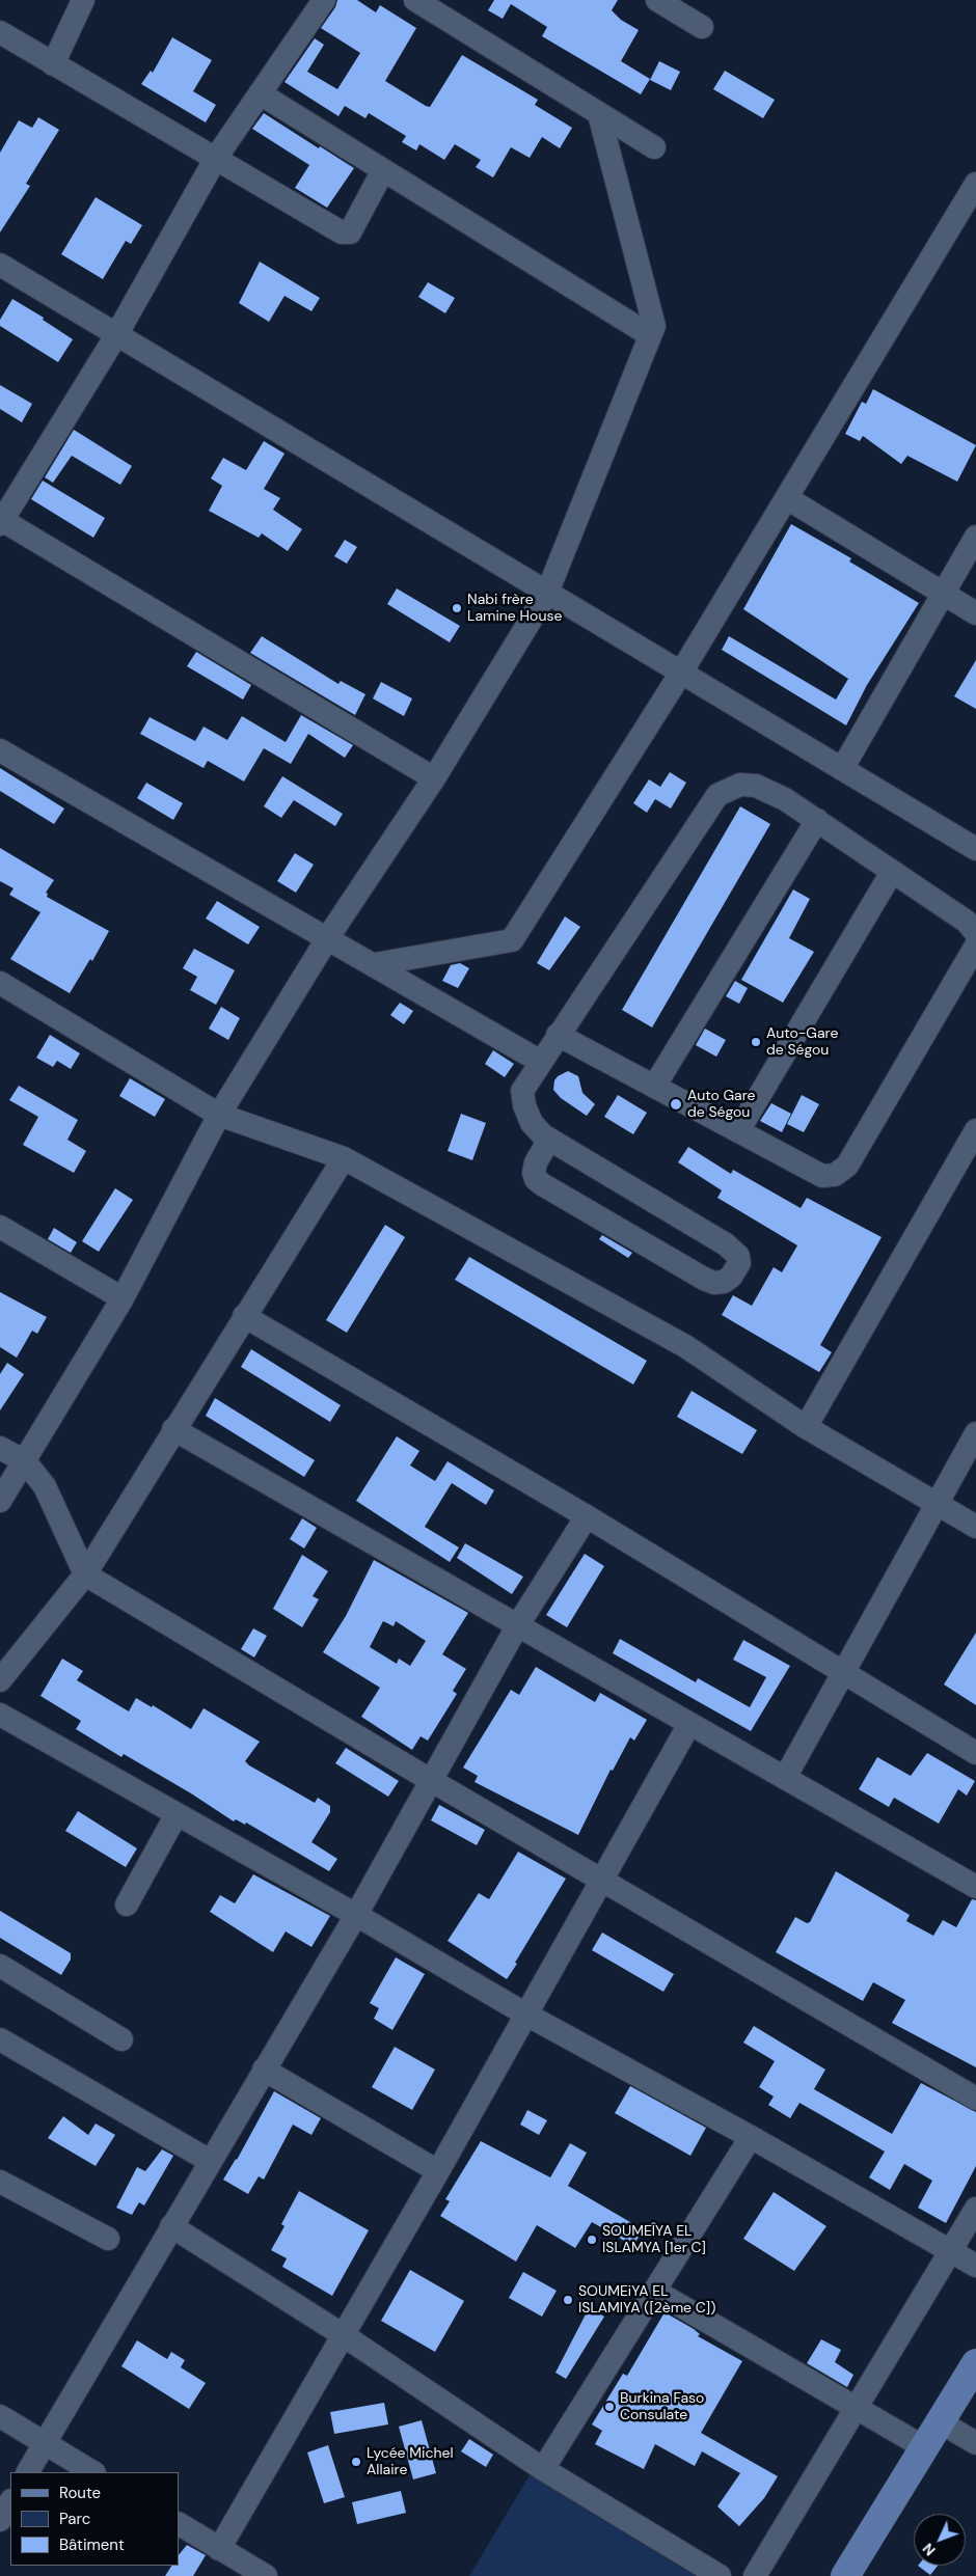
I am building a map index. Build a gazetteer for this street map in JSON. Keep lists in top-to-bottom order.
{
  "places": [
    "Nabi frère Lamine House",
    "Auto-Gare de Ségou",
    "Auto Gare de Ségou",
    "SOUMEÎYA EL ISLAMYA [1er C]",
    "SOUMEiYA EL ISLAMIYA ([2ème C])",
    "Burkina Faso Consulate",
    "Lycée Michel Allaire"
  ],
  "legend": ["Route", "Parc", "Bâtiment"],
  "north": "bottom left"
}
